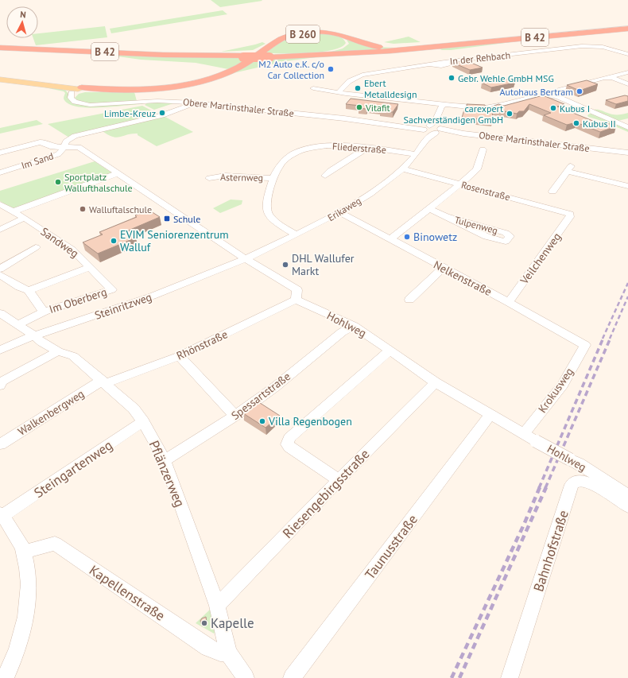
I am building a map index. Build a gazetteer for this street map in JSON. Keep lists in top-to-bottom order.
{
  "streets": {
    "highway": ["B 260", "B 42"],
    "street": [
      "In der Rehbach",
      "Obere Martinsthaler Straße",
      "Fliederstraße",
      "Im Sand",
      "Asternweg",
      "Rosenstraße",
      "Erikaweg",
      "Tulpenweg",
      "Sandweg",
      "Veilchenweg",
      "Nelkenstraße",
      "Im Oberberg",
      "Steinritzweg",
      "Hohlweg",
      "Rhönstraße",
      "Krokusweg",
      "Spessartstraße",
      "Walkenbergweg",
      "Steingartenweg",
      "Pflänzerweg",
      "Riesengebirgsstraße",
      "Taunusstraße",
      "Bahnhofstraße",
      "Kapellenstraße"
    ]
  },
  "crossings": [
    ["B 260", "B 42"],
    ["B 260", "Obere Martinsthaler Straße"],
    ["Obere Martinsthaler Straße", "Erikaweg"],
    ["Fliederstraße", "Asternweg"],
    ["Fliederstraße", "Erikaweg"],
    ["Rosenstraße", "Erikaweg"],
    ["Rosenstraße", "Veilchenweg"],
    ["Erikaweg", "Nelkenstraße"],
    ["Erikaweg", "Steinritzweg"],
    ["Sandweg", "Im Oberberg"],
    ["Veilchenweg", "Nelkenstraße"],
    ["Nelkenstraße", "Krokusweg"],
    ["Im Oberberg", "Pflänzerweg"],
    ["Steinritzweg", "Pflänzerweg"],
    ["Hohlweg", "Rhönstraße"],
    ["Hohlweg", "Krokusweg"],
    ["Hohlweg", "Spessartstraße"],
    ["Hohlweg", "Riesengebirgsstraße"],
    ["Hohlweg", "Taunusstraße"],
    ["Rhönstraße", "Walkenbergweg"],
    ["Rhönstraße", "Pflänzerweg"],
    ["Spessartstraße", "Pflänzerweg"],
    ["Walkenbergweg", "Pflänzerweg"],
    ["Steingartenweg", "Pflänzerweg"],
    ["Pflänzerweg", "Riesengebirgsstraße"],
    ["Pflänzerweg", "Kapellenstraße"]
  ],
  "places": {
    "other": [
      "M2 Auto e.K. c/o Car Collection",
      "Gebr. Wehle GmbH MSG",
      "Ebert Metalldesign",
      "Autohaus Bertram",
      "Vitafit",
      "Kubus I",
      "Limbe-Kreuz",
      "carexpert Sachverständigen GmbH",
      "Kubus II",
      "Sportplatz Wallufthalschule",
      "Walluftalschule",
      "Binowetz",
      "EVIM Seniorenzentrum Walluf",
      "DHL Wallufer Markt",
      "Villa Regenbogen",
      "Kapelle"
    ],
    "transit": ["Schule"]
  },
  "north": "top"
}
